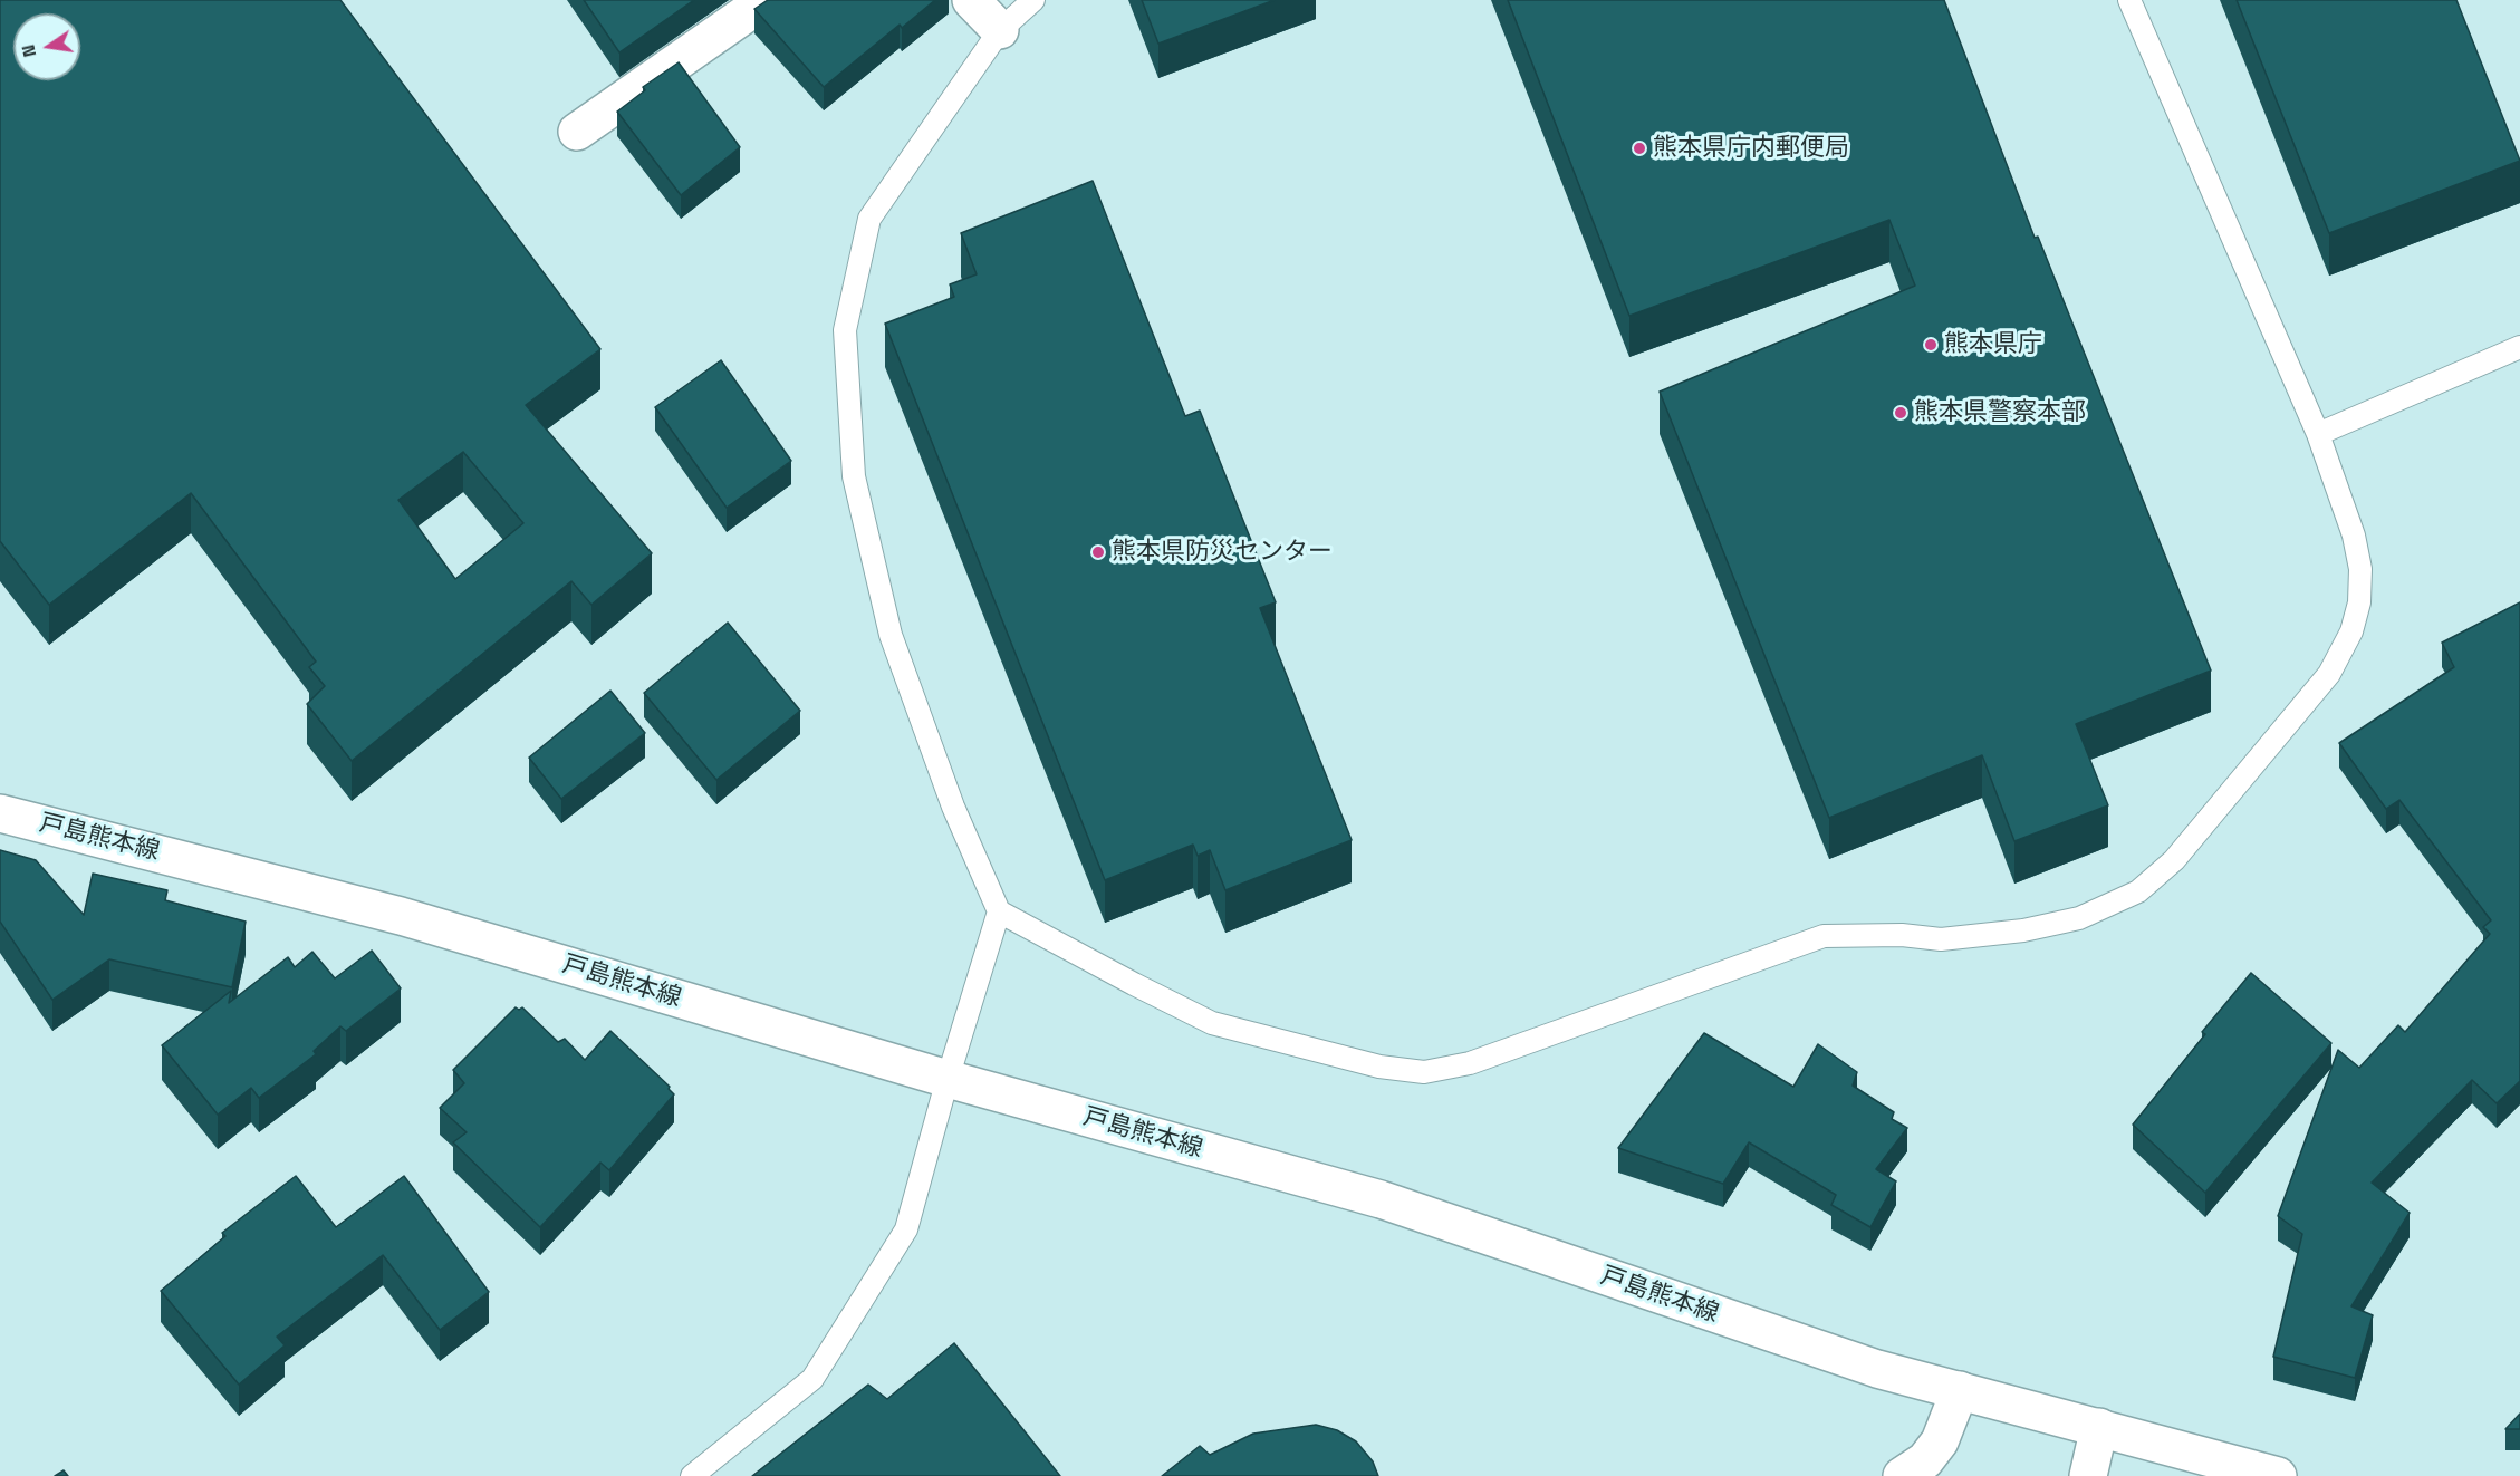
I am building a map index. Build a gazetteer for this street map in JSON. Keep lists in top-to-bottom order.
{
  "streets": {
    "main road": ["戸島熊本線"]
  },
  "places": [
    "熊本県庁内郵便局",
    "熊本県庁",
    "熊本県警察本部",
    "熊本県防災センター"
  ],
  "north": "left"
}
